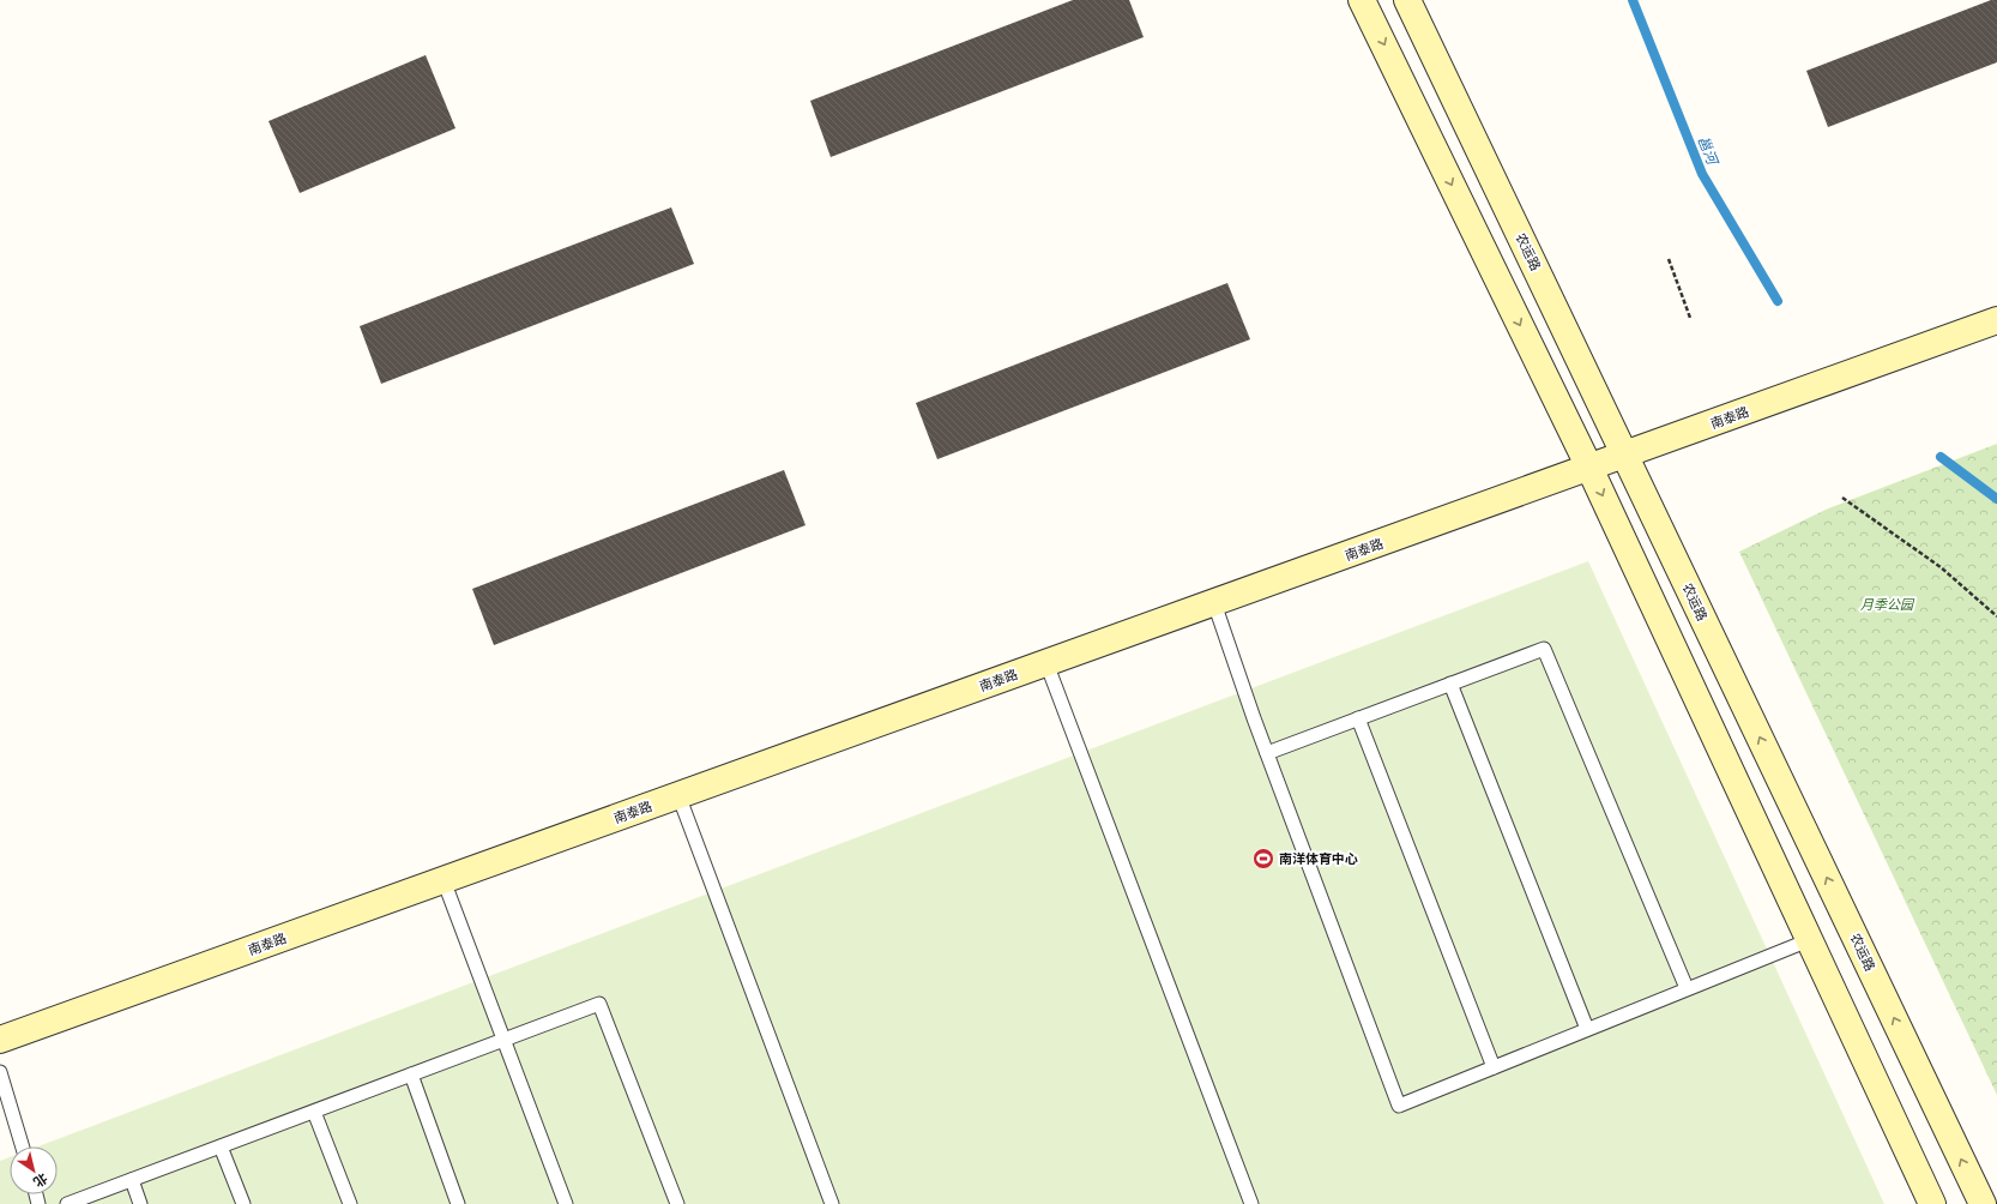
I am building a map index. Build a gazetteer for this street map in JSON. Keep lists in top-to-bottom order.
{
  "streets": {
    "main road": ["农运路", "南泰路"]
  },
  "crossings": [
    ["农运路", "南泰路"]
  ],
  "water": ["邕河"],
  "parks": ["月季公园"],
  "places": {
    "sports": ["南洋体育中心"]
  },
  "north": "bottom right"
}
